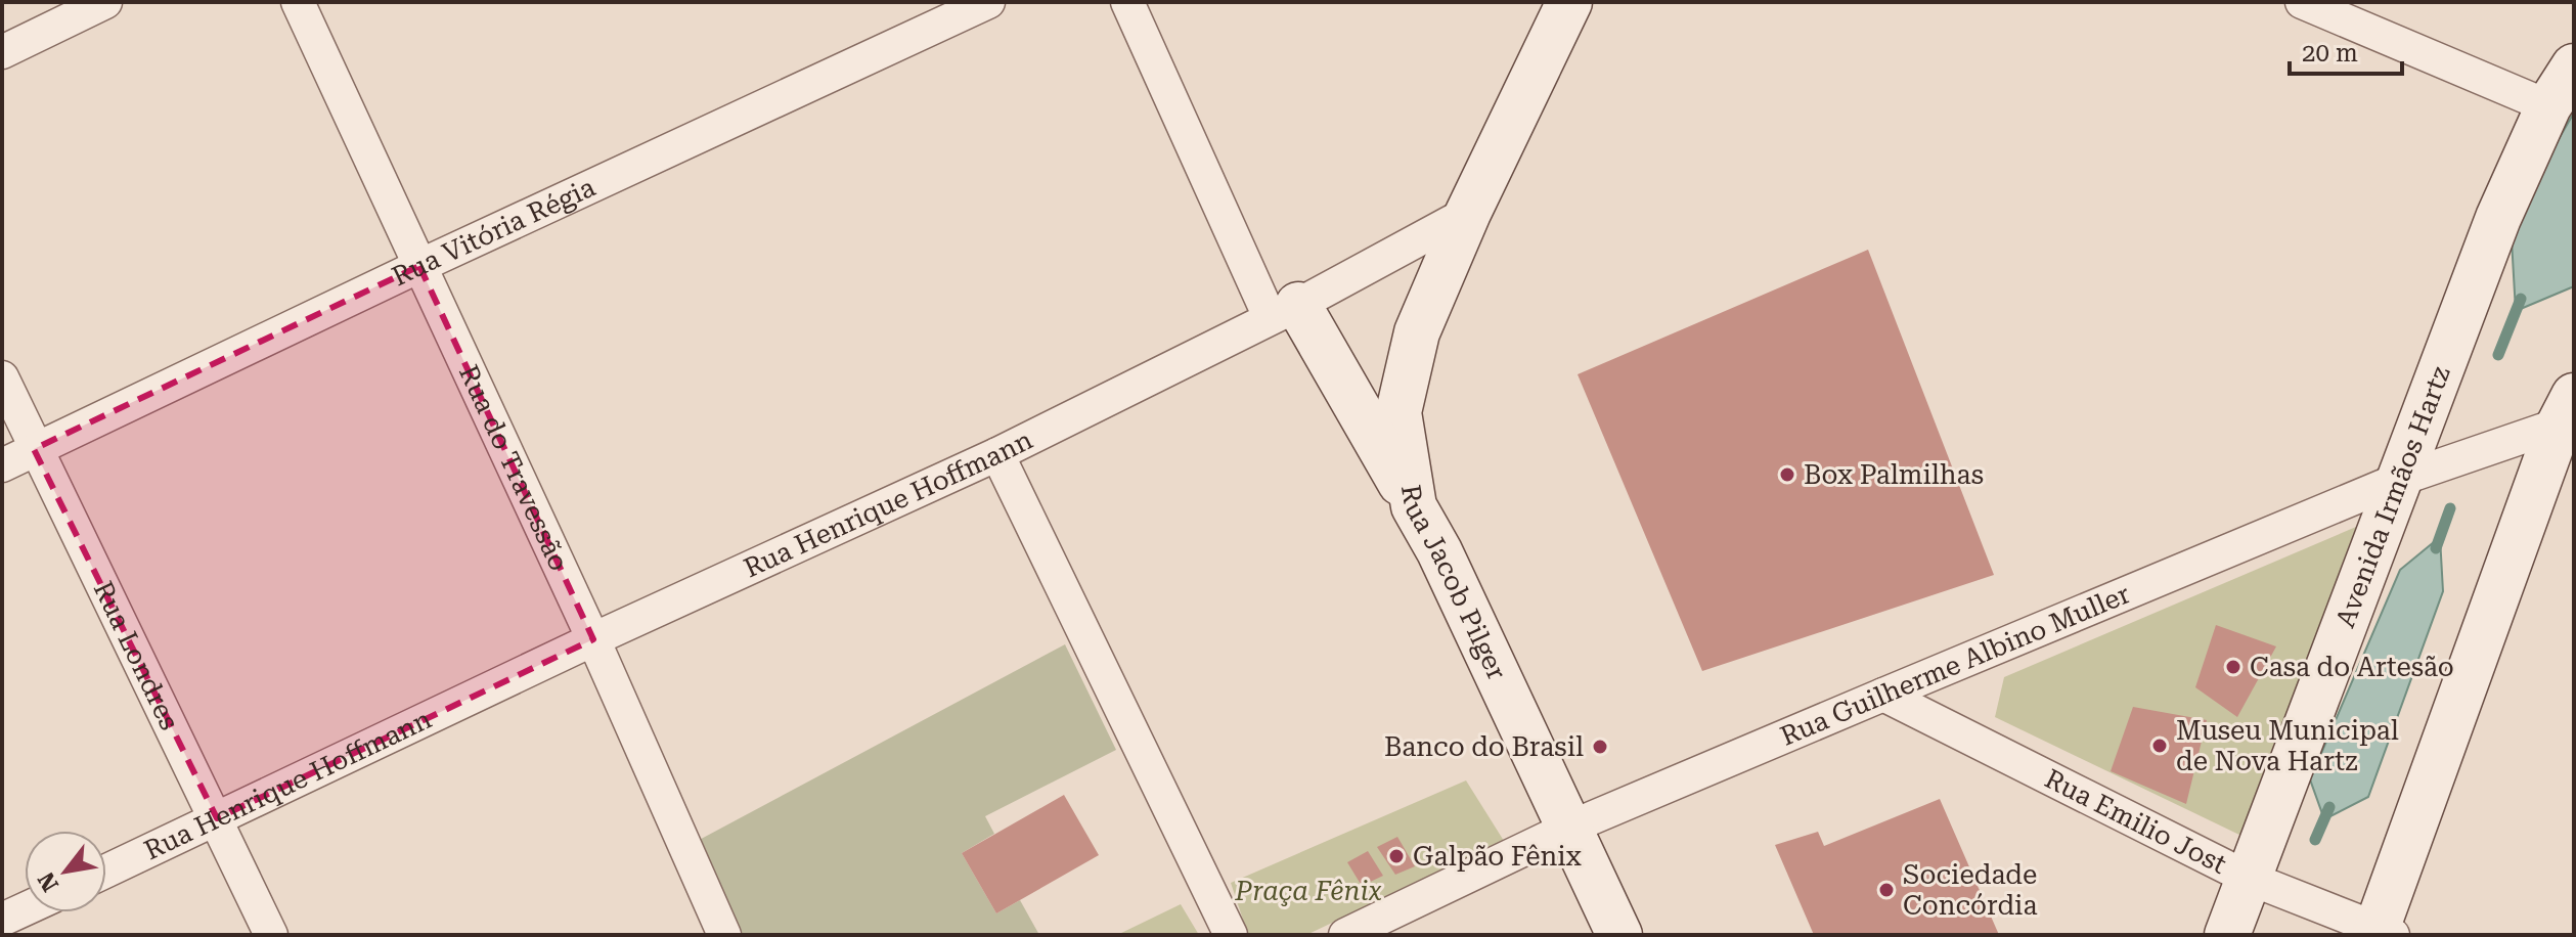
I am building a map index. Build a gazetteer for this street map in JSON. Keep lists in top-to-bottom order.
{
  "streets": {
    "street": [
      "Rua Vitória Régia",
      "Rua do Travessão",
      "Avenida Irmãos Hartz",
      "Rua Henrique Hoffmann",
      "Rua Jacob Pilger",
      "Rua Londres",
      "Rua Guilherme Albino Muller",
      "Rua Emilio Jost"
    ]
  },
  "crossings": [
    ["Rua Vitória Régia", "Rua do Travessão"],
    ["Rua Vitória Régia", "Rua Londres"],
    ["Rua do Travessão", "Rua Henrique Hoffmann"],
    ["Avenida Irmãos Hartz", "Rua Guilherme Albino Muller"],
    ["Avenida Irmãos Hartz", "Rua Emilio Jost"],
    ["Rua Henrique Hoffmann", "Rua Jacob Pilger"],
    ["Rua Henrique Hoffmann", "Rua Londres"],
    ["Rua Jacob Pilger", "Rua Guilherme Albino Muller"],
    ["Rua Guilherme Albino Muller", "Rua Emilio Jost"]
  ],
  "parks": ["Praça Fênix"],
  "places": [
    "Box Palmilhas",
    "Casa do Artesão",
    "Museu Municipal de Nova Hartz",
    "Banco do Brasil",
    "Galpão Fênix",
    "Sociedade Concórdia"
  ],
  "scale_bar": "20 m",
  "north": "bottom left"
}
